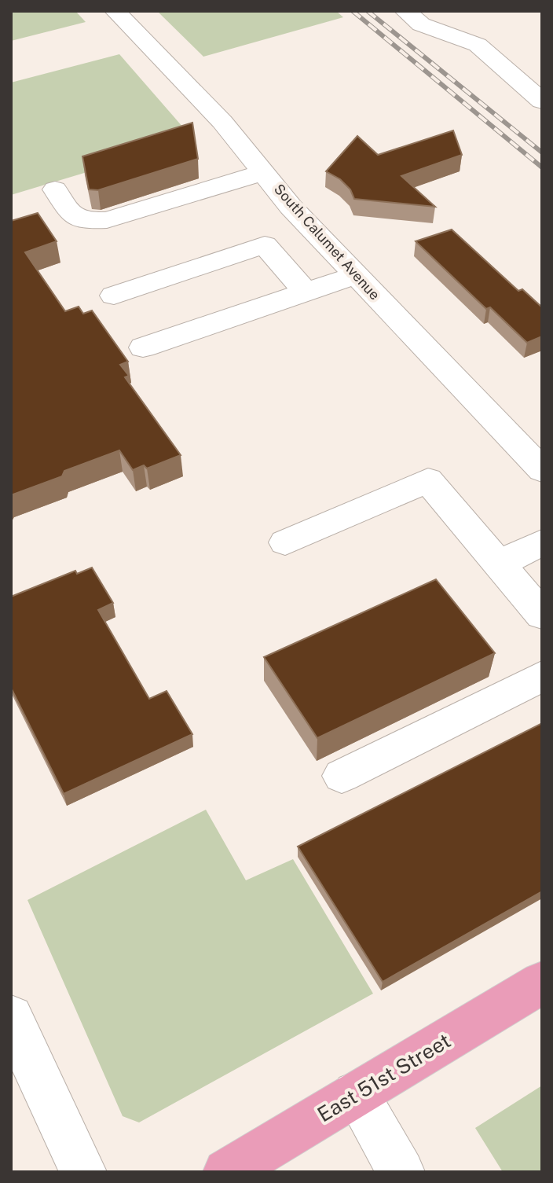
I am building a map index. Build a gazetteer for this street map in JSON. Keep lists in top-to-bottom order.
{
  "streets": {
    "main road": ["East 51st Street"],
    "street": ["South Calumet Avenue"]
  }
}
